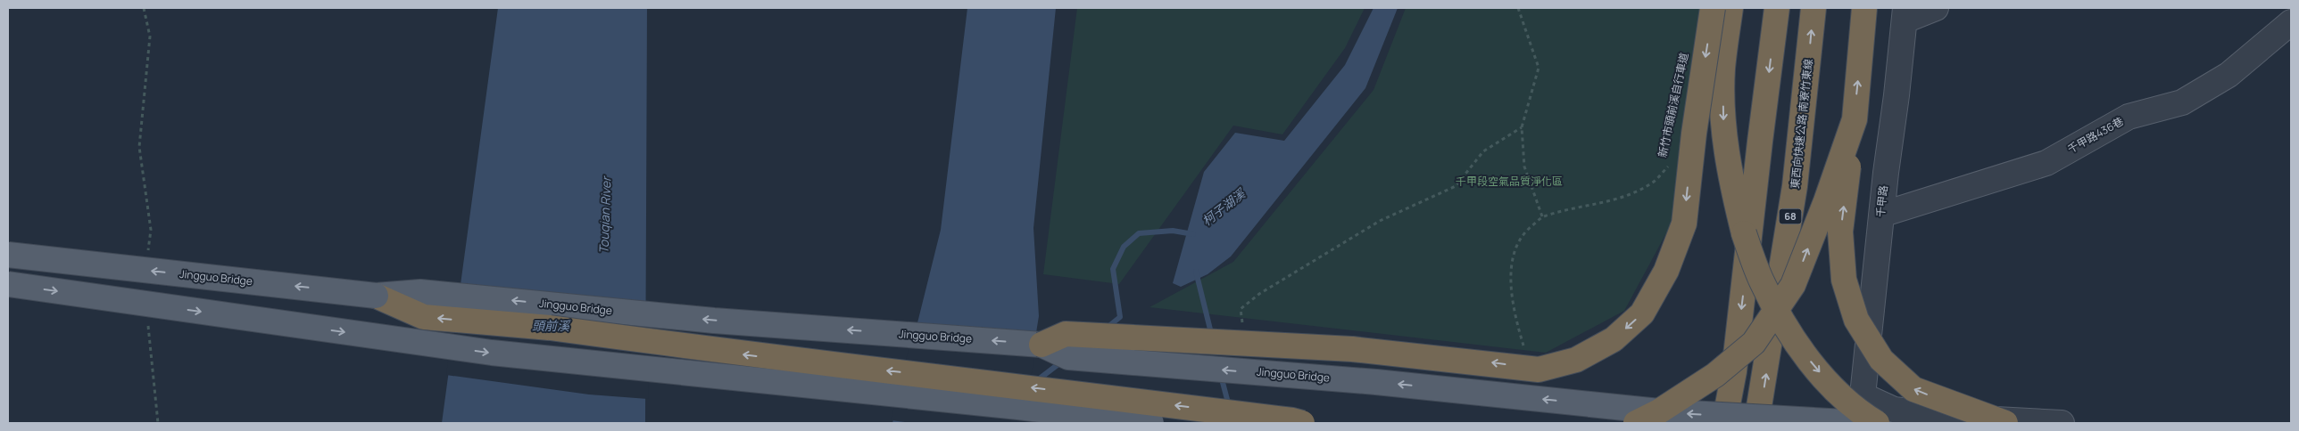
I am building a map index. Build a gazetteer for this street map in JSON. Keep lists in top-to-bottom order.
{
  "streets": {
    "highway": ["東西向快速公路 南寮竹東線", "68"],
    "main road": ["Jingguo Bridge"],
    "street": ["千甲路436巷", "千甲路"],
    "path": ["新竹市頭前溪自行車道"]
  },
  "crossings": [
    ["千甲路436巷", "千甲路"]
  ],
  "water": ["柯子湖溪", "Touqian River", "頭前溪"],
  "parks": ["千甲段空氣品質淨化區"]
}
